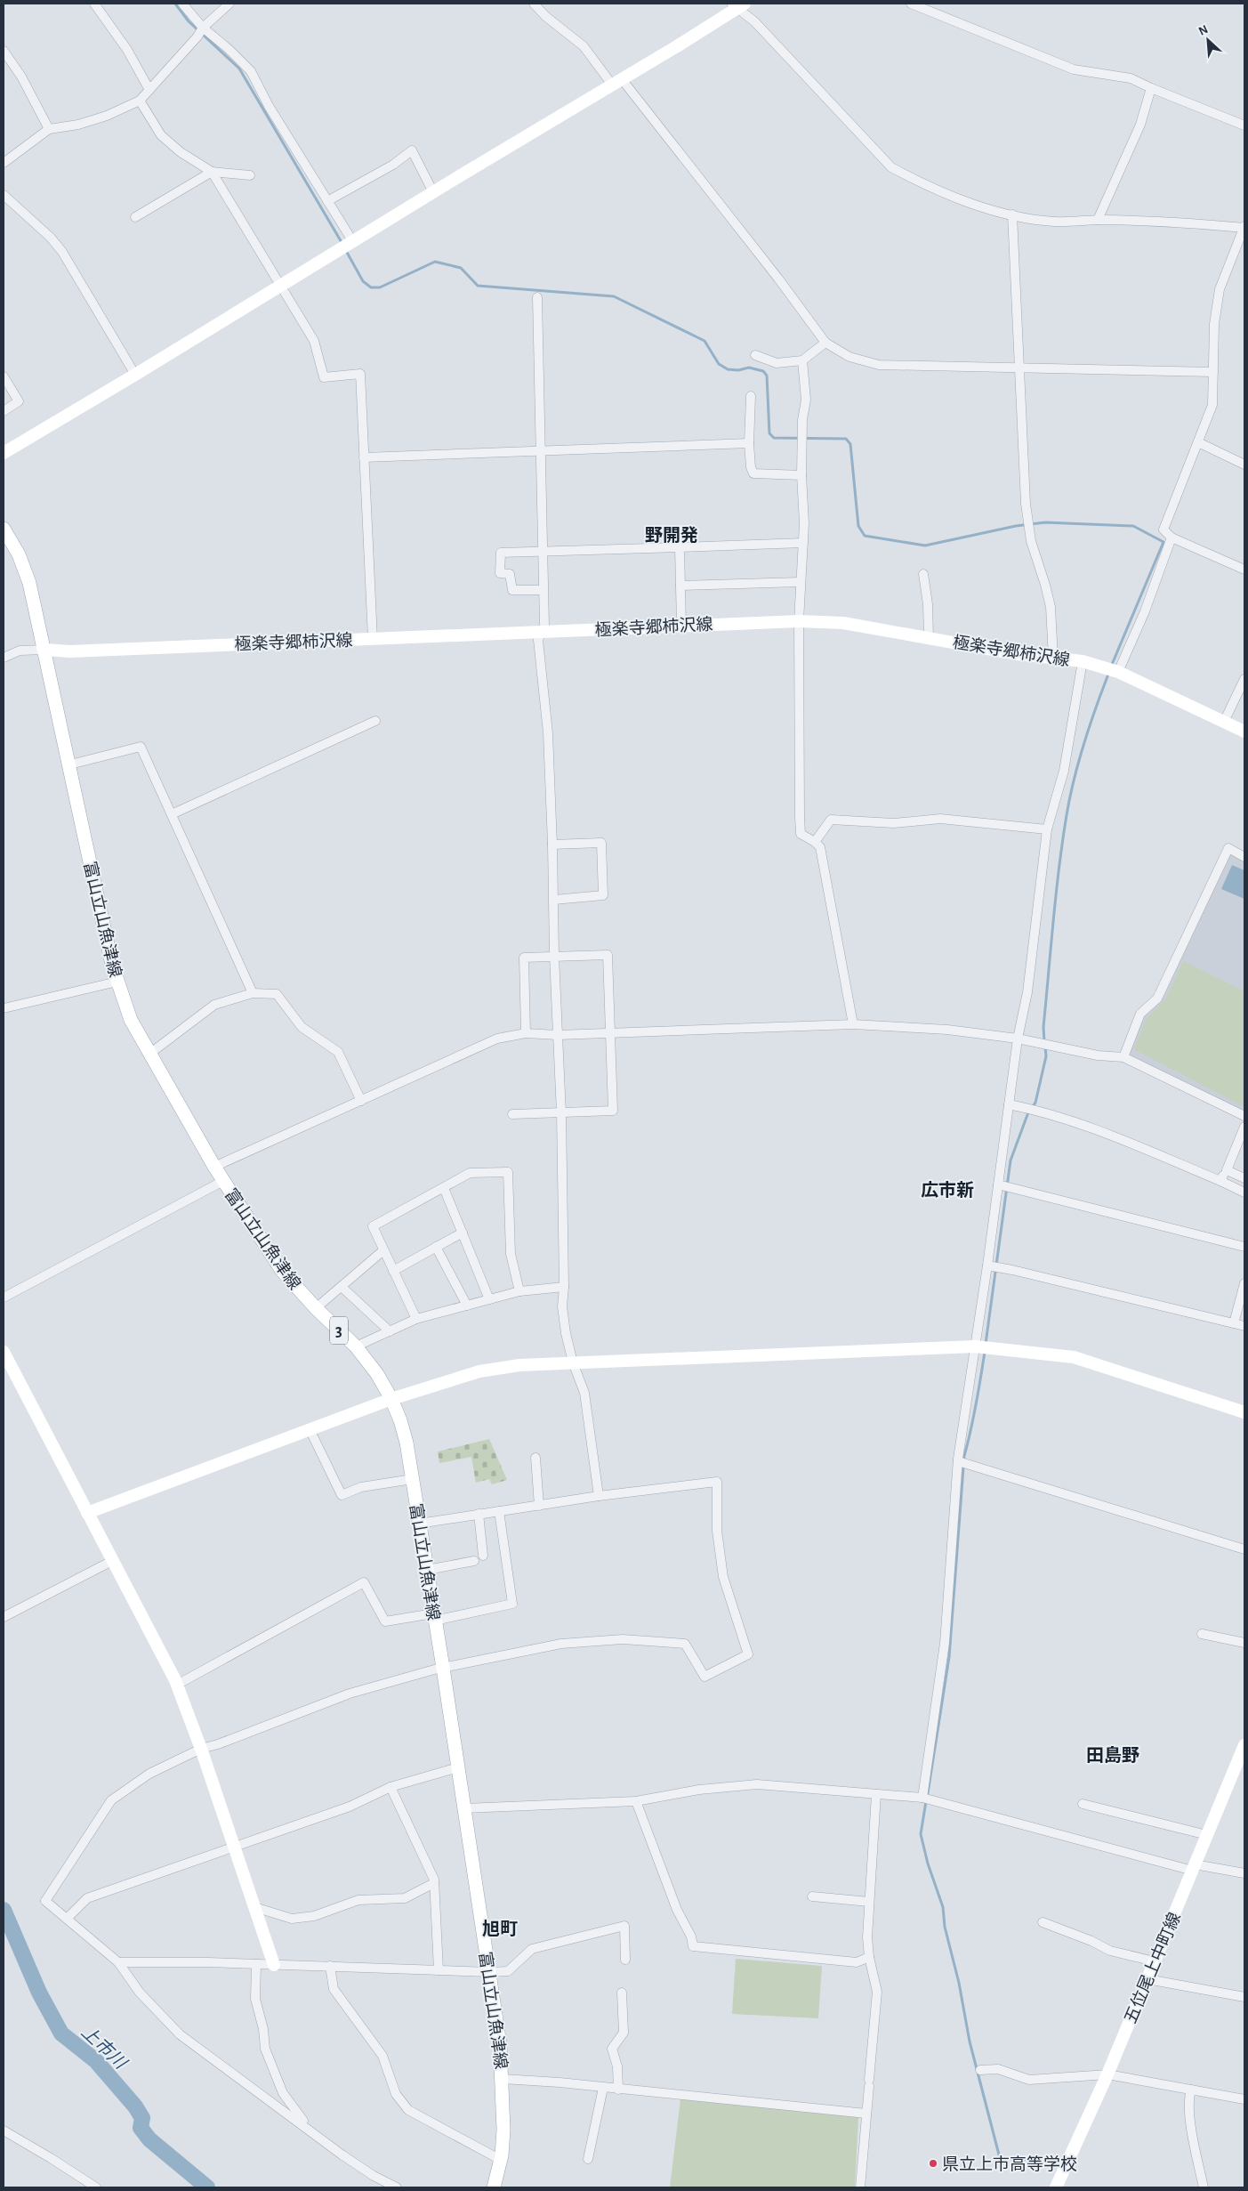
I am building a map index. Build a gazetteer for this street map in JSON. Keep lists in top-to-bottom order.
{
  "streets": {
    "main road": ["富山立山魚津線", "3"],
    "street": ["極楽寺郷柿沢線", "五位尾上中町線"]
  },
  "crossings": [
    ["極楽寺郷柿沢線", "富山立山魚津線"]
  ],
  "districts": [
    "野開発",
    "広市新",
    "田島野",
    "旭町"
  ],
  "water": ["上市川"],
  "places": ["県立上市高等学校"],
  "north": "top left"
}
